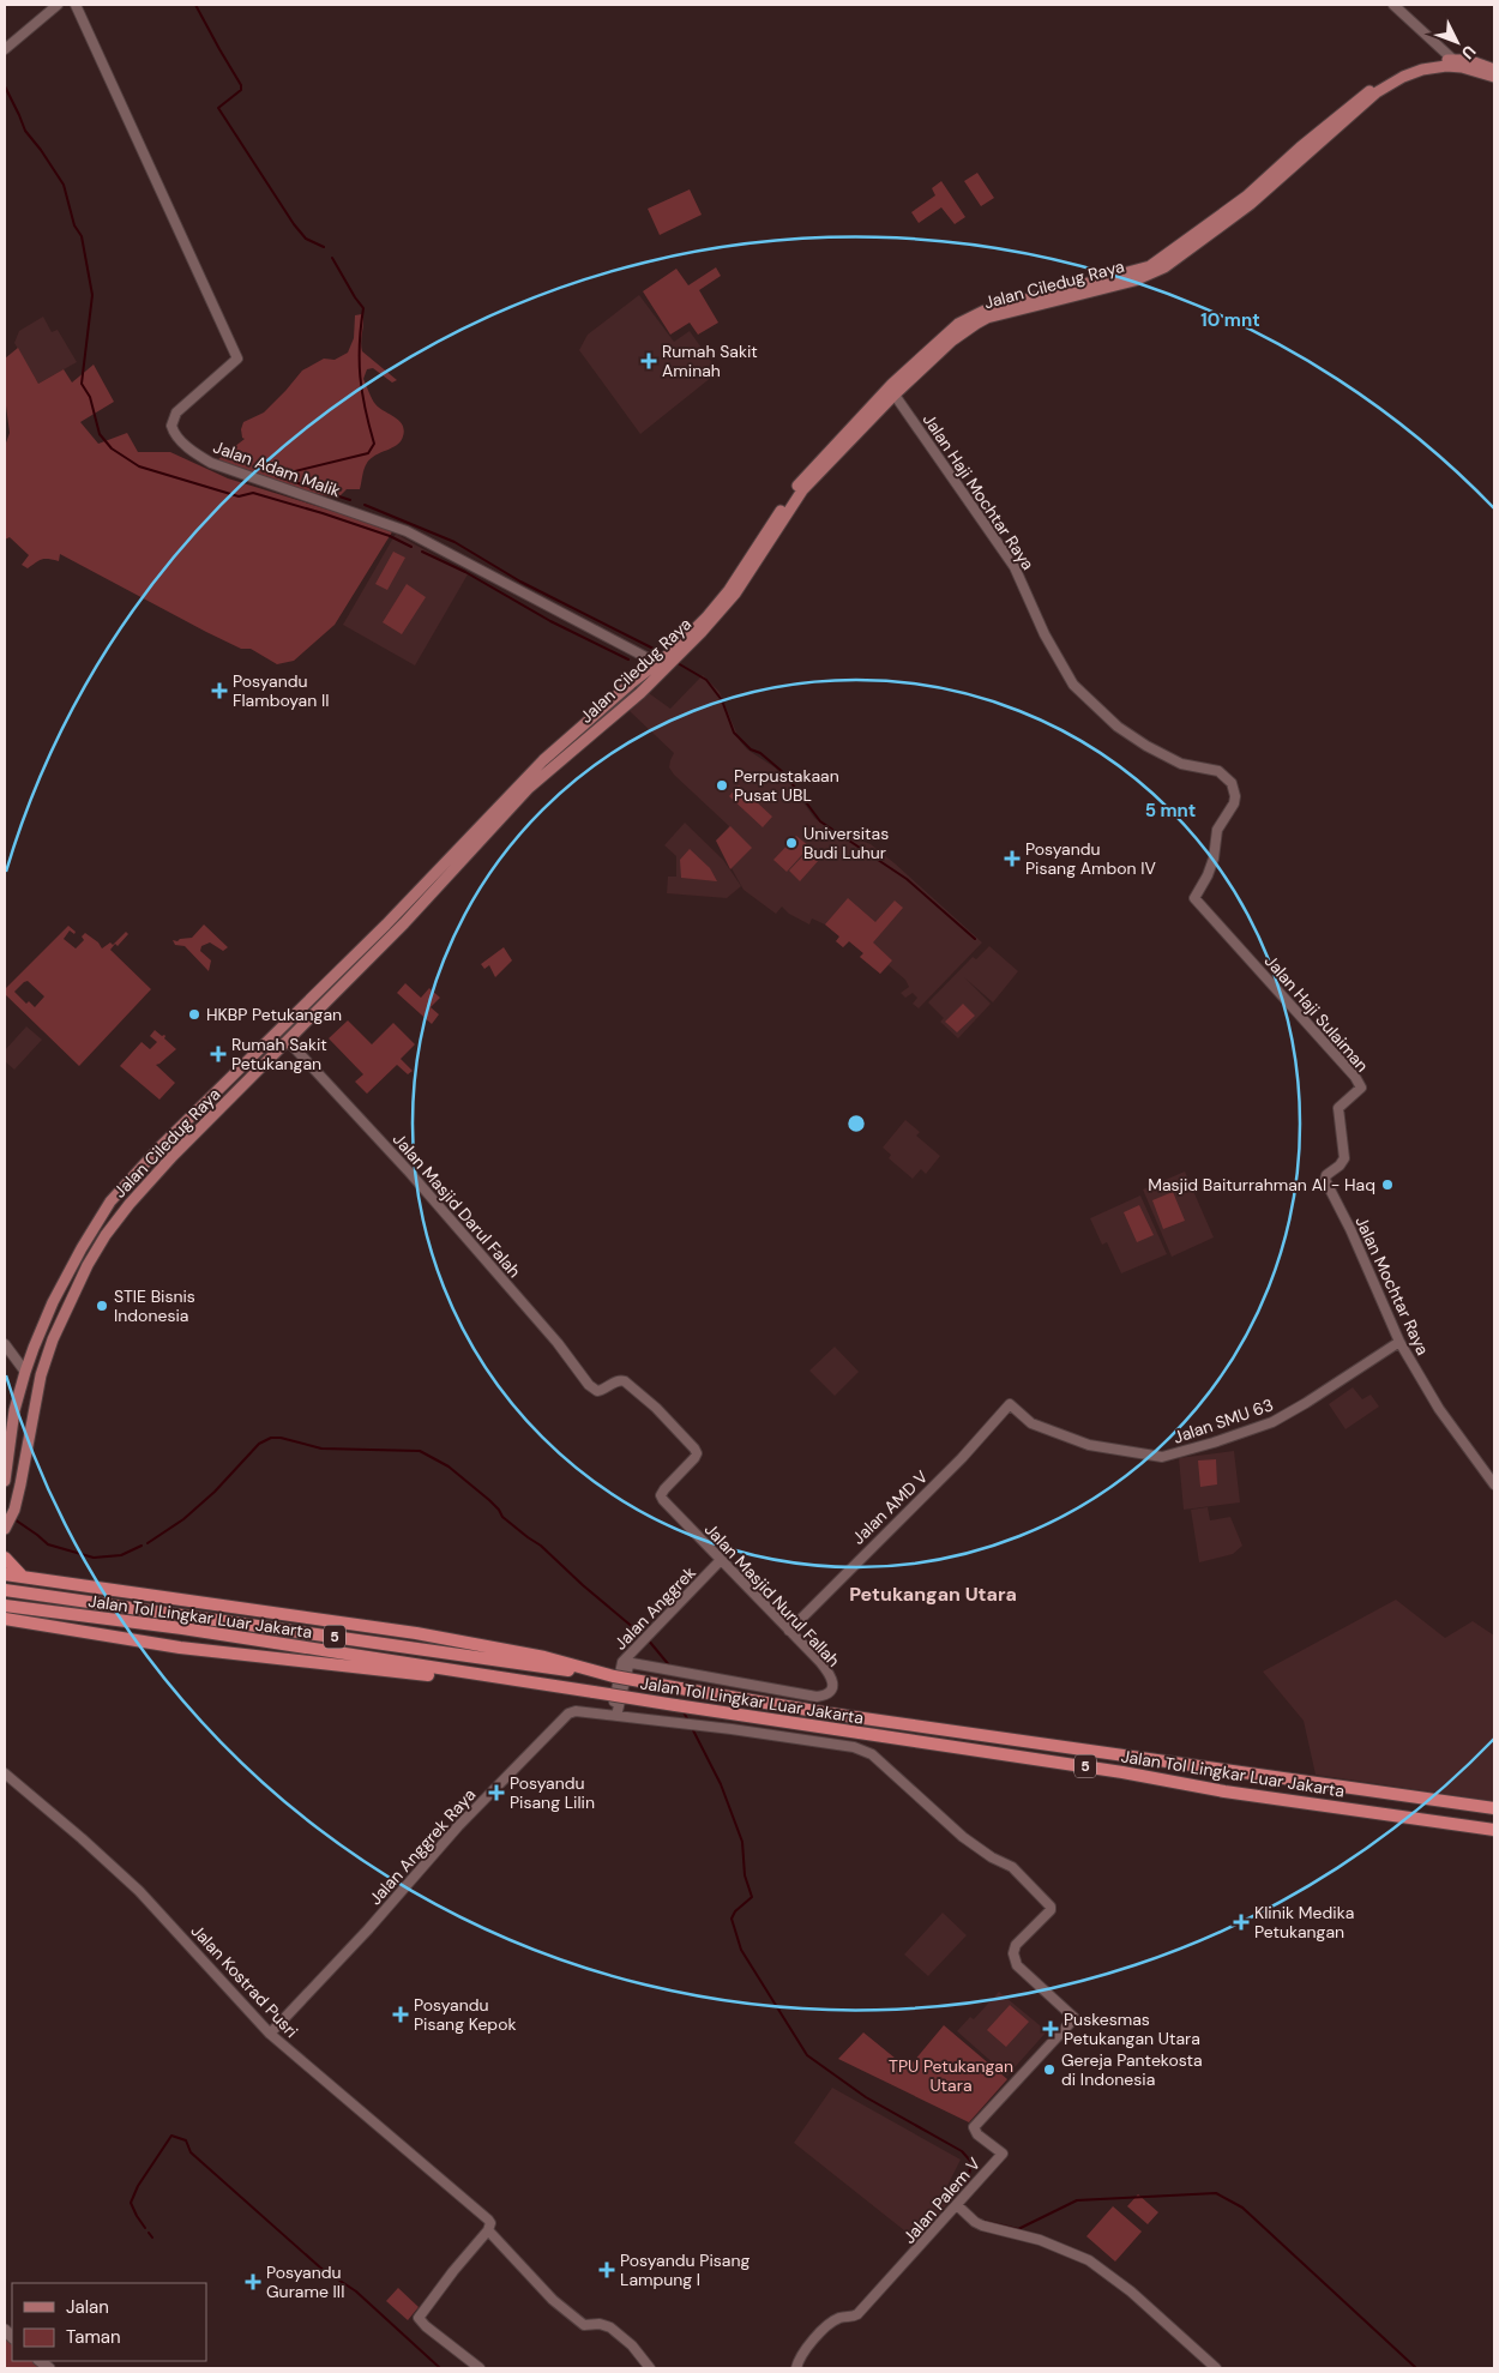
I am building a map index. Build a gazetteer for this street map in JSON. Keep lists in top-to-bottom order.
{
  "streets": {
    "highway": ["Jalan Tol Lingkar Luar Jakarta", "5"],
    "main road": ["Jalan Ciledug Raya"],
    "street": [
      "Jalan Adam Malik",
      "Jalan Haji Mochtar Raya",
      "Jalan Haji Sulaiman",
      "Jalan Masjid Darul Falah",
      "Jalan Mochtar Raya",
      "Jalan SMU 63",
      "Jalan AMD V",
      "Jalan Masjid Nurul Fallah",
      "Jalan Anggrek",
      "Jalan Anggrek Raya",
      "Jalan Kostrad Pusri",
      "Jalan Palem V"
    ]
  },
  "crossings": [
    ["Jalan Ciledug Raya", "Jalan Adam Malik"],
    ["Jalan Ciledug Raya", "Jalan Haji Mochtar Raya"],
    ["Jalan Ciledug Raya", "Jalan Masjid Darul Falah"],
    ["Jalan Haji Mochtar Raya", "Jalan Haji Sulaiman"],
    ["Jalan Haji Sulaiman", "Jalan Mochtar Raya"],
    ["Jalan Masjid Darul Falah", "Jalan Masjid Nurul Fallah"],
    ["Jalan Mochtar Raya", "Jalan SMU 63"],
    ["Jalan SMU 63", "Jalan AMD V"],
    ["Jalan AMD V", "Jalan Masjid Nurul Fallah"],
    ["Jalan Masjid Nurul Fallah", "Jalan Anggrek"],
    ["Jalan Masjid Nurul Fallah", "Jalan Anggrek Raya"],
    ["Jalan Anggrek", "Jalan Anggrek Raya"],
    ["Jalan Anggrek Raya", "Jalan Kostrad Pusri"],
    ["Jalan Anggrek Raya", "Jalan Palem V"]
  ],
  "districts": ["Petukangan Utara"],
  "parks": ["TPU Petukangan Utara"],
  "places": {
    "health": [
      "Rumah Sakit Aminah",
      "Posyandu Flamboyan II",
      "Posyandu Pisang Ambon IV",
      "Rumah Sakit Petukangan",
      "Posyandu Pisang Lilin",
      "Klinik Medika Petukangan",
      "Posyandu Pisang Kepok",
      "Puskesmas Petukangan Utara",
      "Posyandu Pisang Lampung I",
      "Posyandu Gurame III"
    ],
    "other": [
      "Perpustakaan Pusat UBL",
      "Universitas Budi Luhur",
      "HKBP Petukangan",
      "Masjid Baiturrahman Al - Haq",
      "STIE Bisnis Indonesia",
      "Gereja Pantekosta di Indonesia"
    ]
  },
  "legend": ["Jalan", "Taman"],
  "north": "bottom right",
  "rings": ["10 mnt", "5 mnt"]
}
